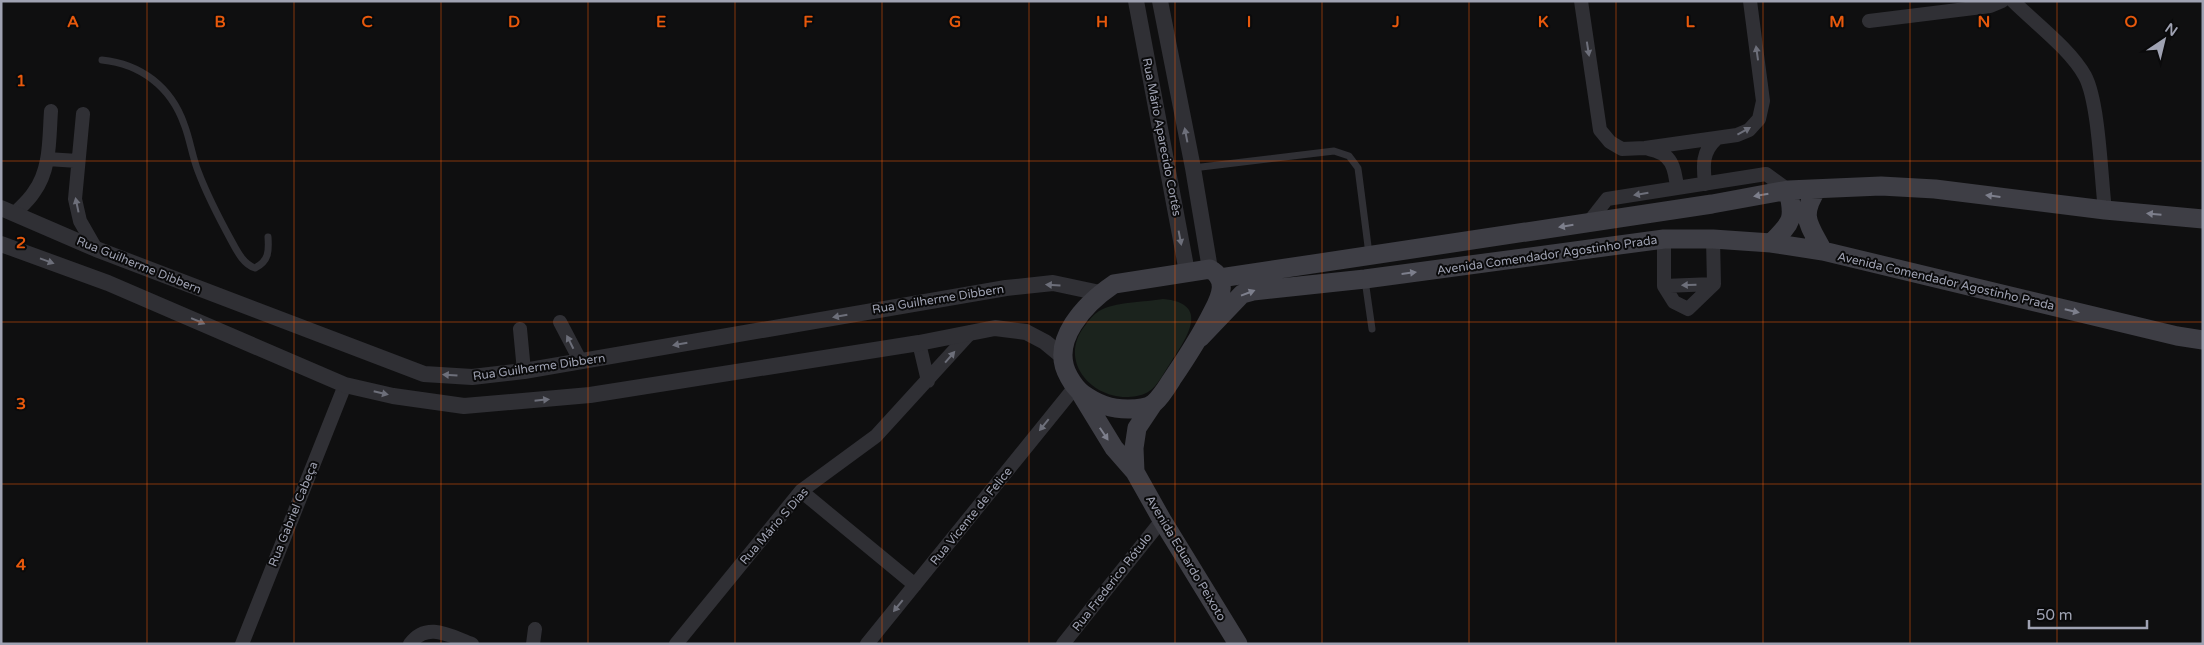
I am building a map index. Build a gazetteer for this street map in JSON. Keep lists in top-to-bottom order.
{
  "streets": {
    "main road": ["Avenida Comendador Agostinho Prada", "Avenida Eduardo Peixoto"],
    "street": [
      "Rua Mário Aparecido Cortês",
      "Rua Guilherme Dibbern",
      "Rua Gabriel Cabeça",
      "Rua Vicente de Felice",
      "Rua Mário S Dias",
      "Rua Frederico Rótulo"
    ]
  },
  "crossings": [
    ["Rua Mário Aparecido Cortês", "Avenida Comendador Agostinho Prada"],
    ["Rua Mário Aparecido Cortês", "Rua Guilherme Dibbern"],
    ["Rua Mário Aparecido Cortês", "Rua Vicente de Felice"],
    ["Rua Mário Aparecido Cortês", "Avenida Eduardo Peixoto"],
    ["Avenida Comendador Agostinho Prada", "Rua Guilherme Dibbern"],
    ["Avenida Comendador Agostinho Prada", "Rua Vicente de Felice"],
    ["Avenida Comendador Agostinho Prada", "Avenida Eduardo Peixoto"],
    ["Rua Guilherme Dibbern", "Rua Vicente de Felice"],
    ["Rua Guilherme Dibbern", "Avenida Eduardo Peixoto"],
    ["Rua Vicente de Felice", "Avenida Eduardo Peixoto"],
    ["Avenida Eduardo Peixoto", "Rua Frederico Rótulo"]
  ],
  "one_way": ["Rua Vicente de Felice"],
  "scale_bar": "50 m",
  "north": "top right",
  "grid": {
    "columns": [
      "A",
      "B",
      "C",
      "D",
      "E",
      "F",
      "G",
      "H",
      "I",
      "J",
      "K",
      "L",
      "M",
      "N",
      "O"
    ],
    "rows": [
      "1",
      "2",
      "3",
      "4"
    ]
  }
}
